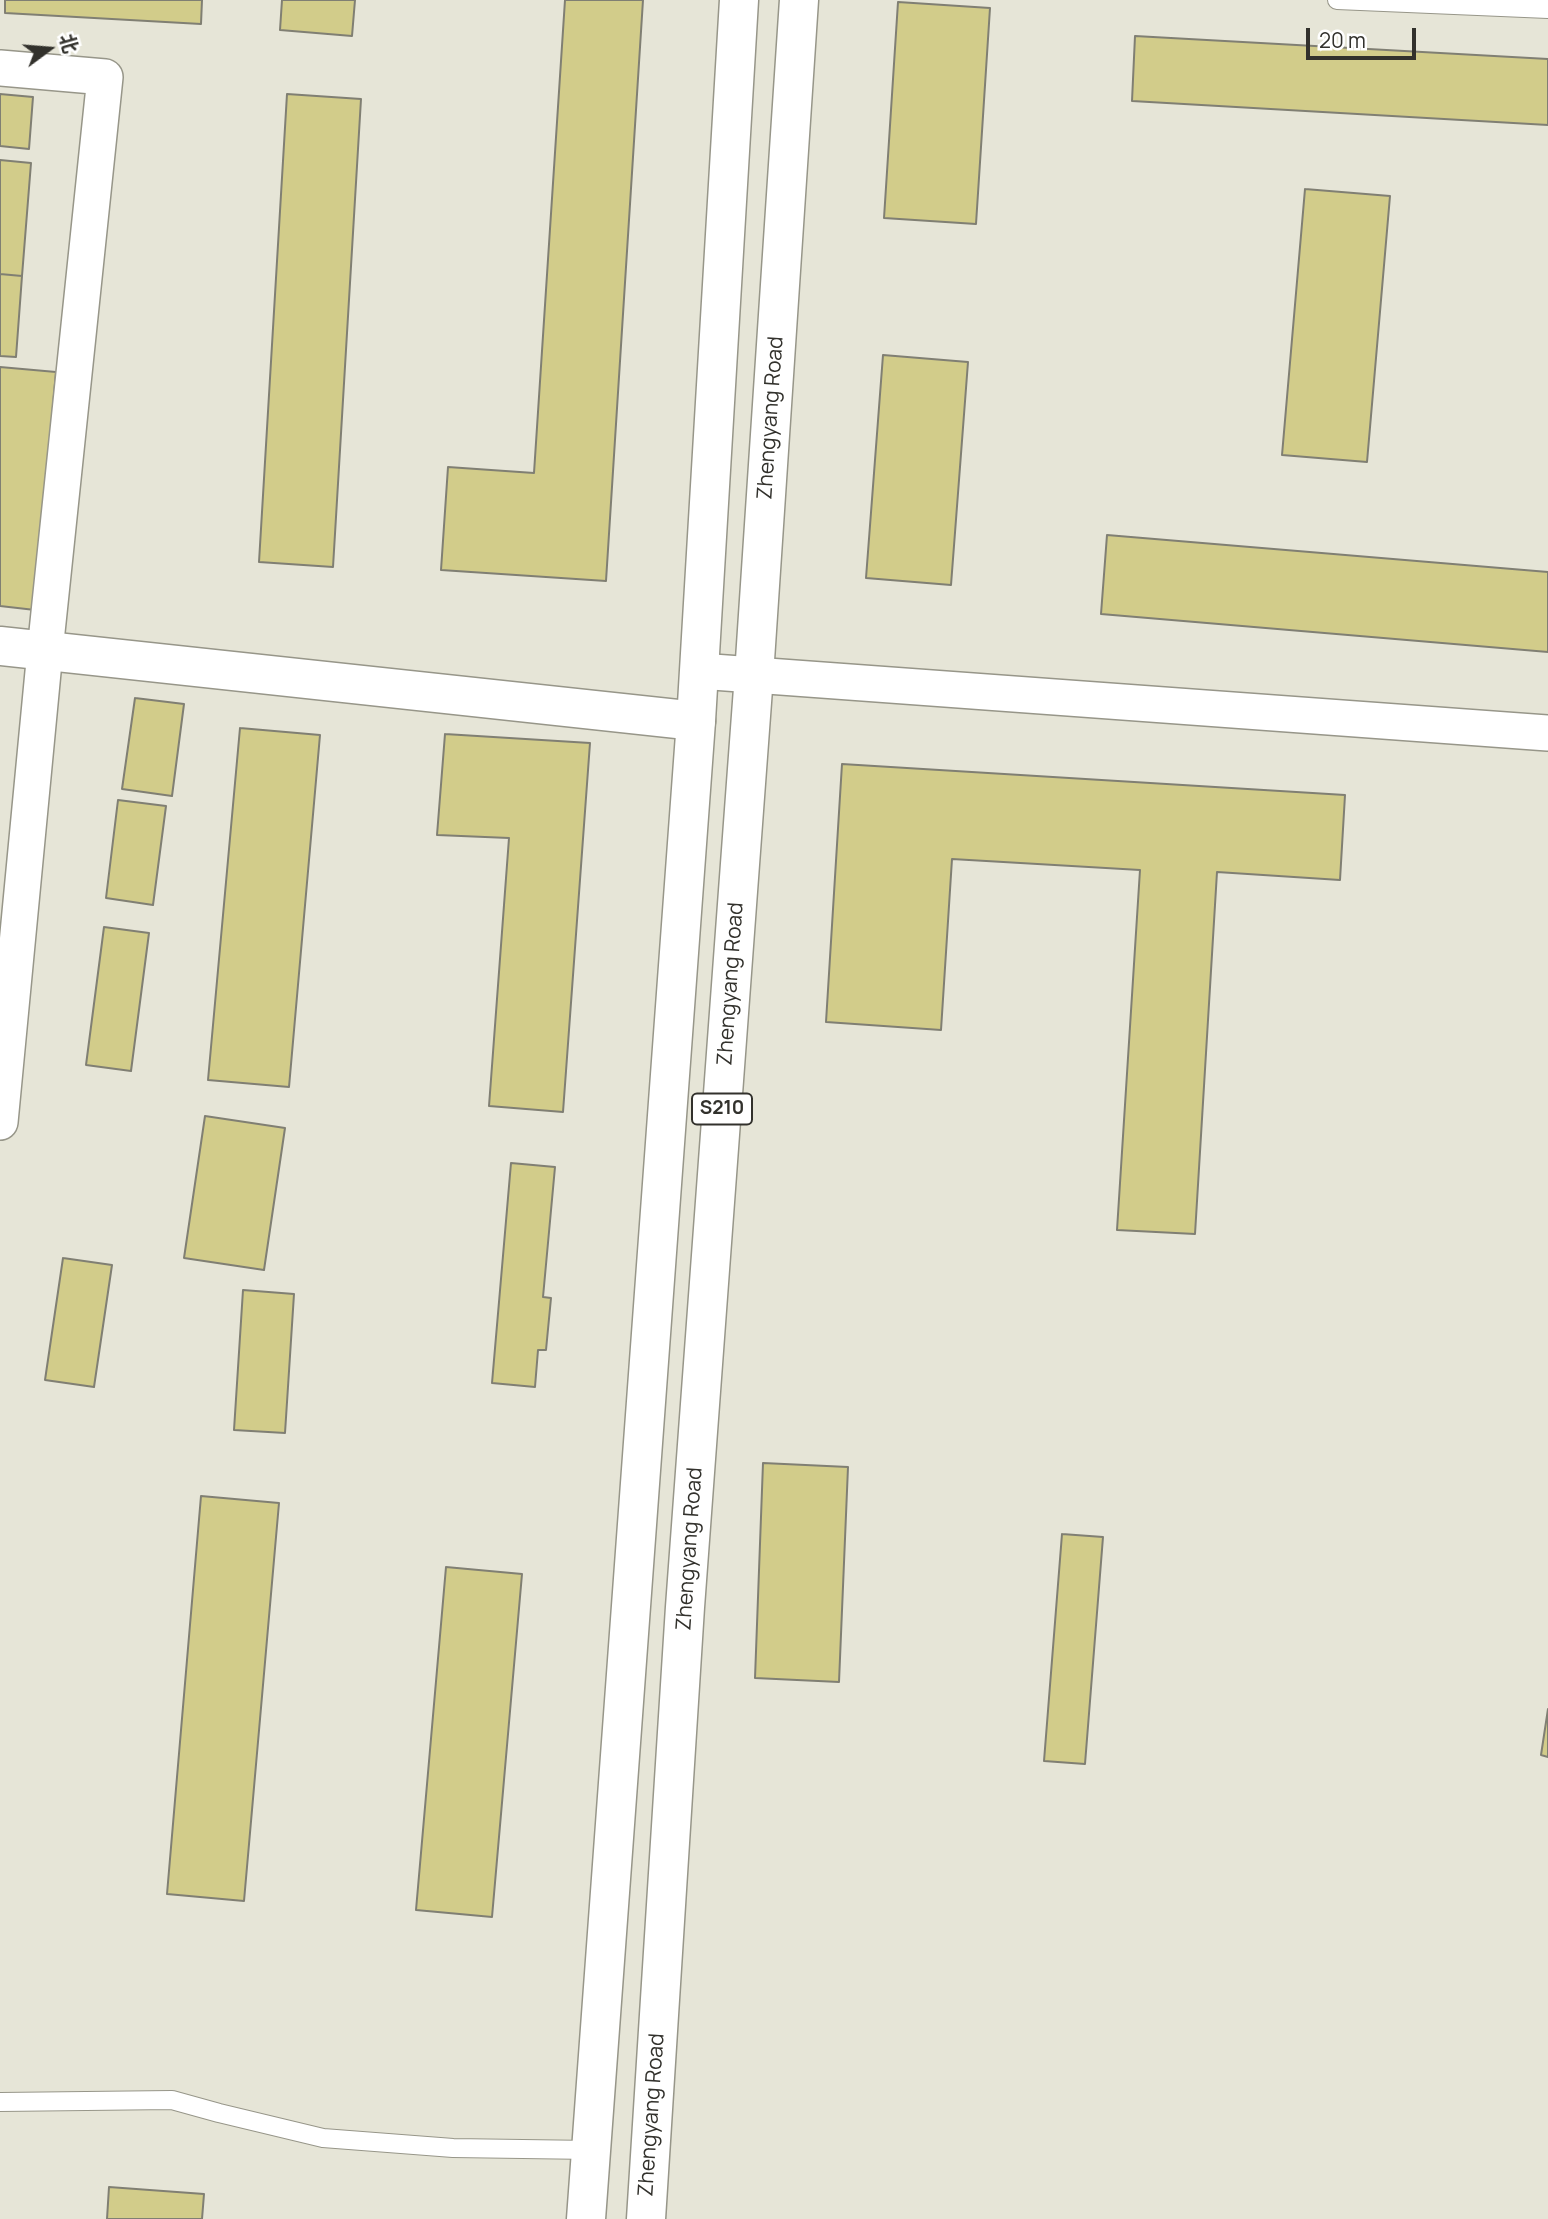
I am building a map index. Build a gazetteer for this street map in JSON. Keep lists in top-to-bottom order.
{
  "streets": {
    "main road": ["Zhengyang Road", "S210"]
  },
  "scale_bar": "20 m",
  "north": "right"
}
